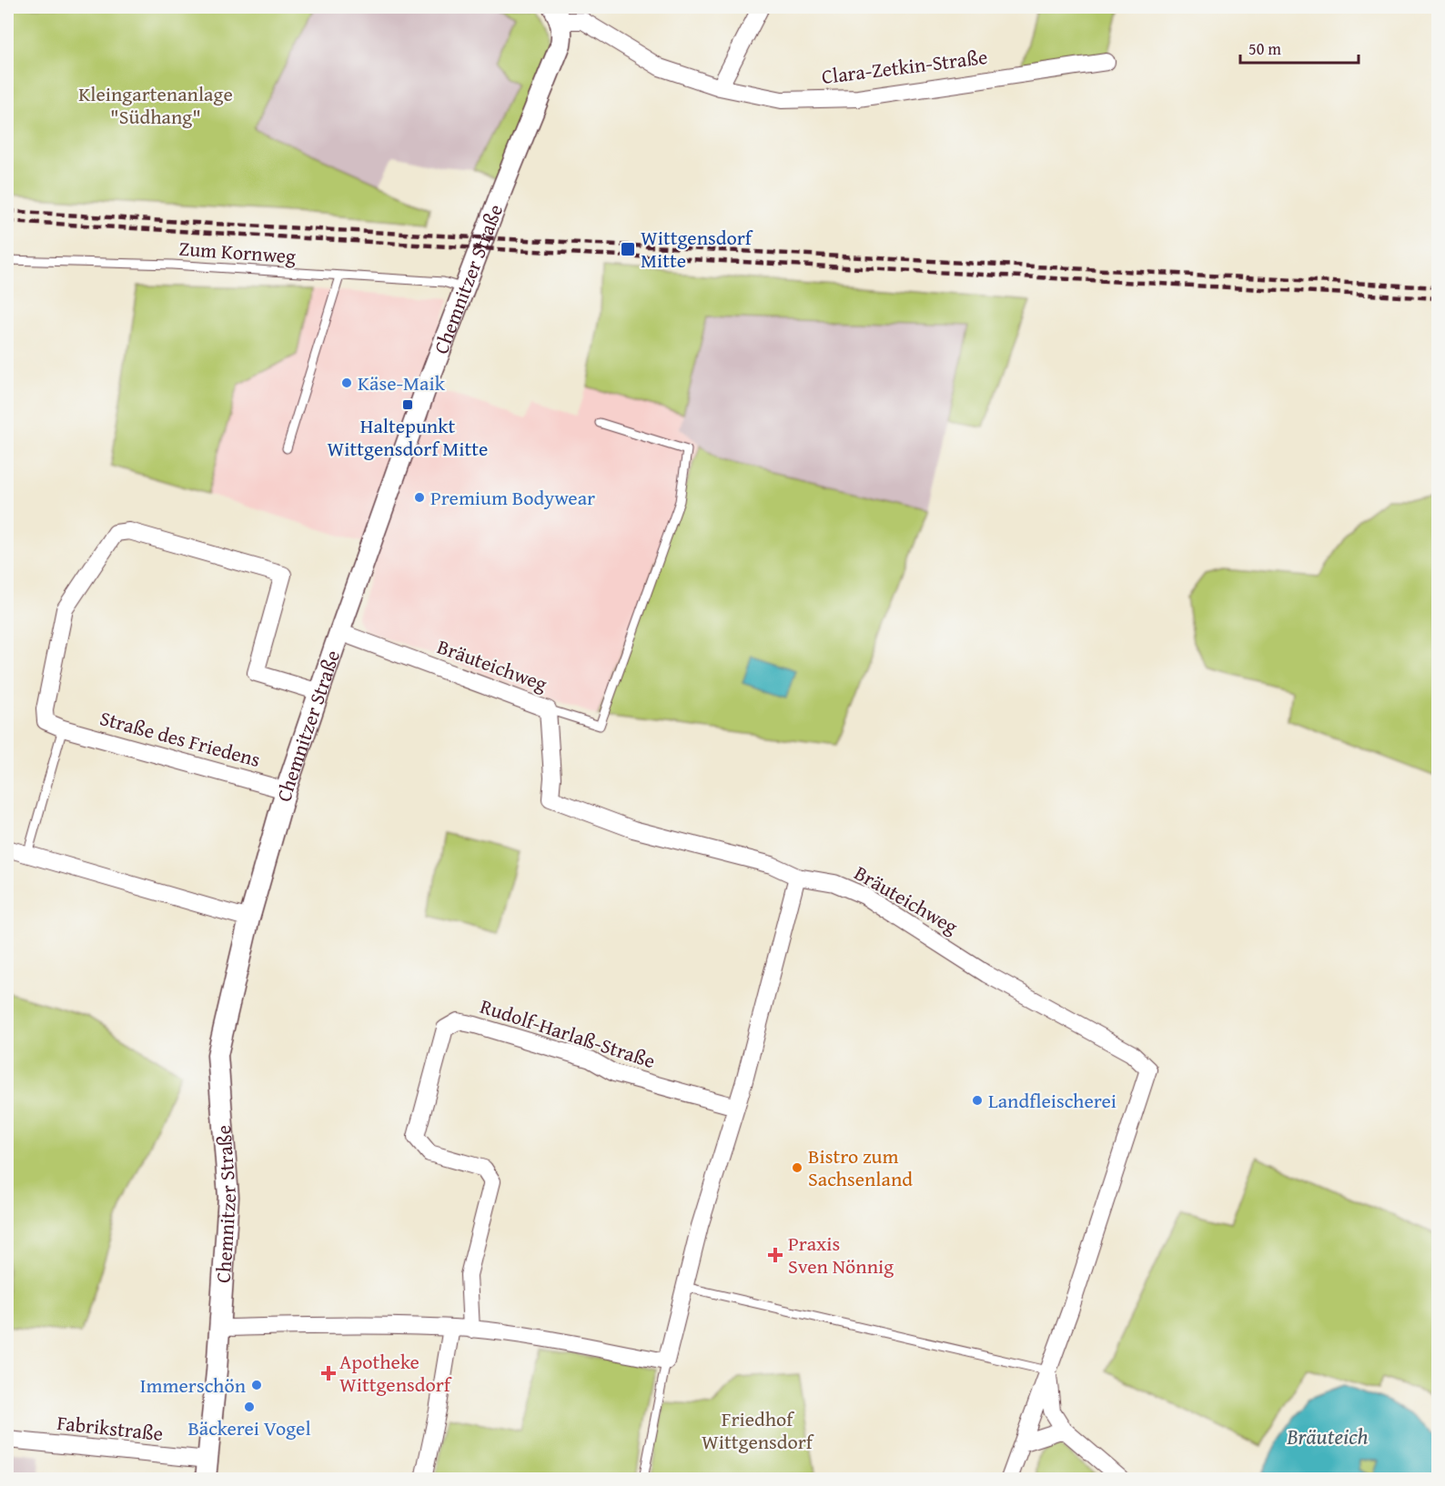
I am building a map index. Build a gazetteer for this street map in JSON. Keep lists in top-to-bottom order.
{
  "streets": {
    "street": [
      "Clara-Zetkin-Straße",
      "Chemnitzer Straße",
      "Bräuteichweg",
      "Straße des Friedens",
      "Rudolf-Harlaß-Straße",
      "Fabrikstraße"
    ],
    "lane": ["Zum Kornweg"]
  },
  "crossings": [
    ["Clara-Zetkin-Straße", "Chemnitzer Straße"],
    ["Zum Kornweg", "Chemnitzer Straße"],
    ["Chemnitzer Straße", "Bräuteichweg"],
    ["Chemnitzer Straße", "Straße des Friedens"],
    ["Chemnitzer Straße", "Fabrikstraße"]
  ],
  "water": ["Bräuteich"],
  "parks": ["Kleingartenanlage \"Südhang\"", "Friedhof Wittgensdorf"],
  "places": {
    "transit": ["Wittgensdorf Mitte", "Haltepunkt Wittgensdorf Mitte"],
    "other": [
      "Käse-Maik",
      "Premium Bodywear",
      "Landfleischerei",
      "Bistro zum Sachsenland",
      "Immerschön",
      "Bäckerei Vogel"
    ],
    "health": ["Praxis Sven Nönnig", "Apotheke Wittgensdorf"]
  },
  "scale_bar": "50 m"
}
